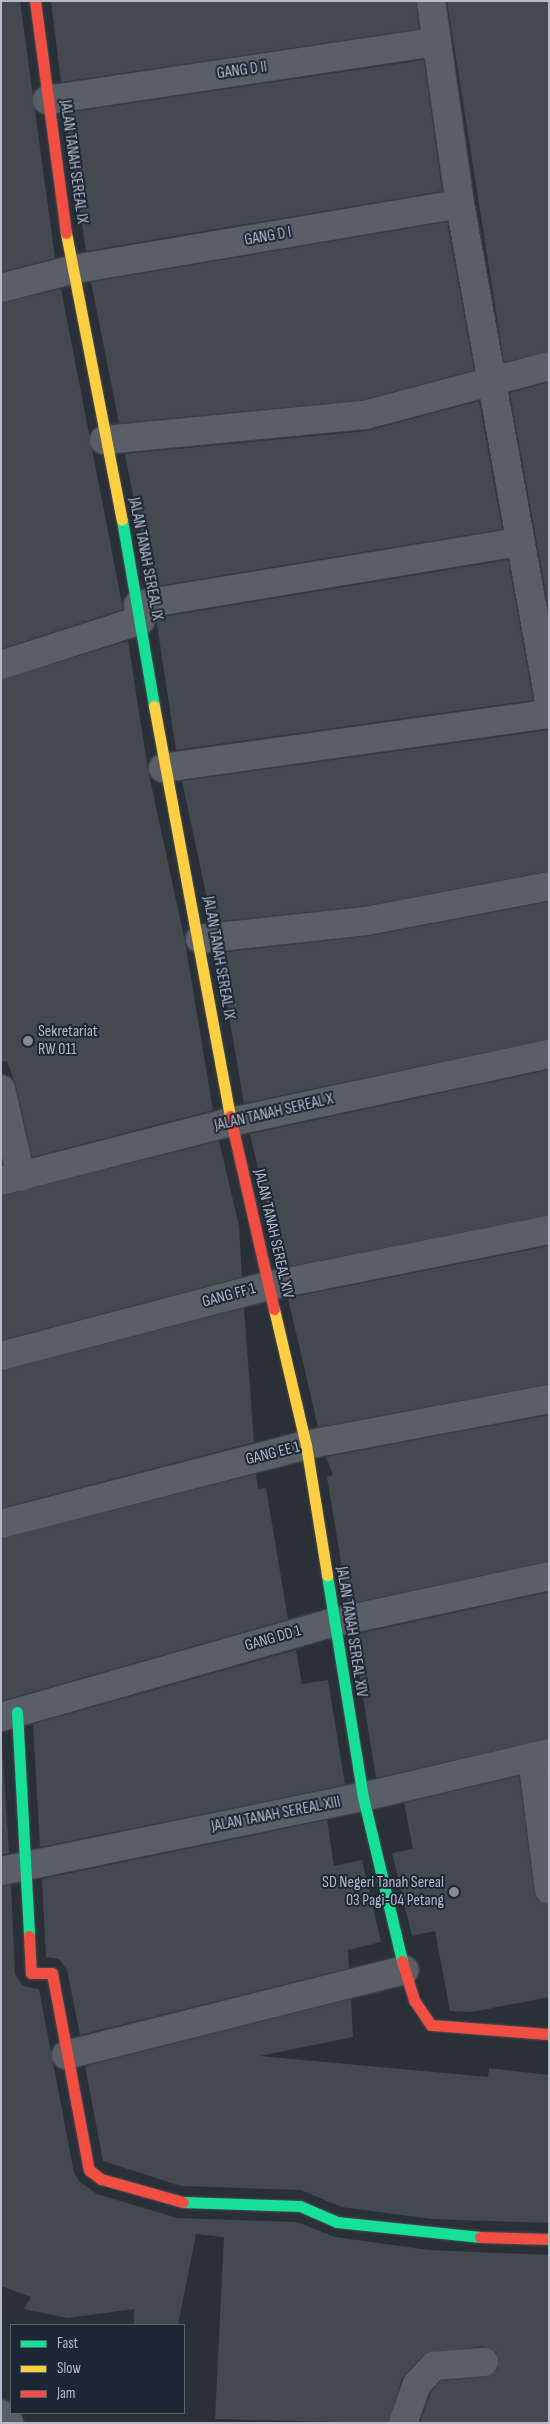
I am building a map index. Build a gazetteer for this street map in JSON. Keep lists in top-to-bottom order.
{
  "streets": {
    "street": [
      "GANG D II",
      "JALAN TANAH SEREAL IX",
      "GANG D I",
      "JALAN TANAH SEREAL X",
      "JALAN TANAH SEREAL XIV",
      "GANG FF 1",
      "GANG EE 1",
      "GANG DD 1",
      "JALAN TANAH SEREAL XIII"
    ]
  },
  "crossings": [
    ["GANG D II", "JALAN TANAH SEREAL IX"],
    ["JALAN TANAH SEREAL IX", "GANG D I"],
    ["JALAN TANAH SEREAL IX", "JALAN TANAH SEREAL X"],
    ["JALAN TANAH SEREAL IX", "JALAN TANAH SEREAL XIV"],
    ["JALAN TANAH SEREAL X", "JALAN TANAH SEREAL XIV"],
    ["JALAN TANAH SEREAL XIV", "GANG FF 1"],
    ["JALAN TANAH SEREAL XIV", "GANG EE 1"],
    ["JALAN TANAH SEREAL XIV", "GANG DD 1"],
    ["JALAN TANAH SEREAL XIV", "JALAN TANAH SEREAL XIII"]
  ],
  "places": ["Sekretariat RW 011", "SD Negeri Tanah Sereal 03 Pagi-04 Petang"],
  "legend": ["Fast", "Slow", "Jam"]
}
